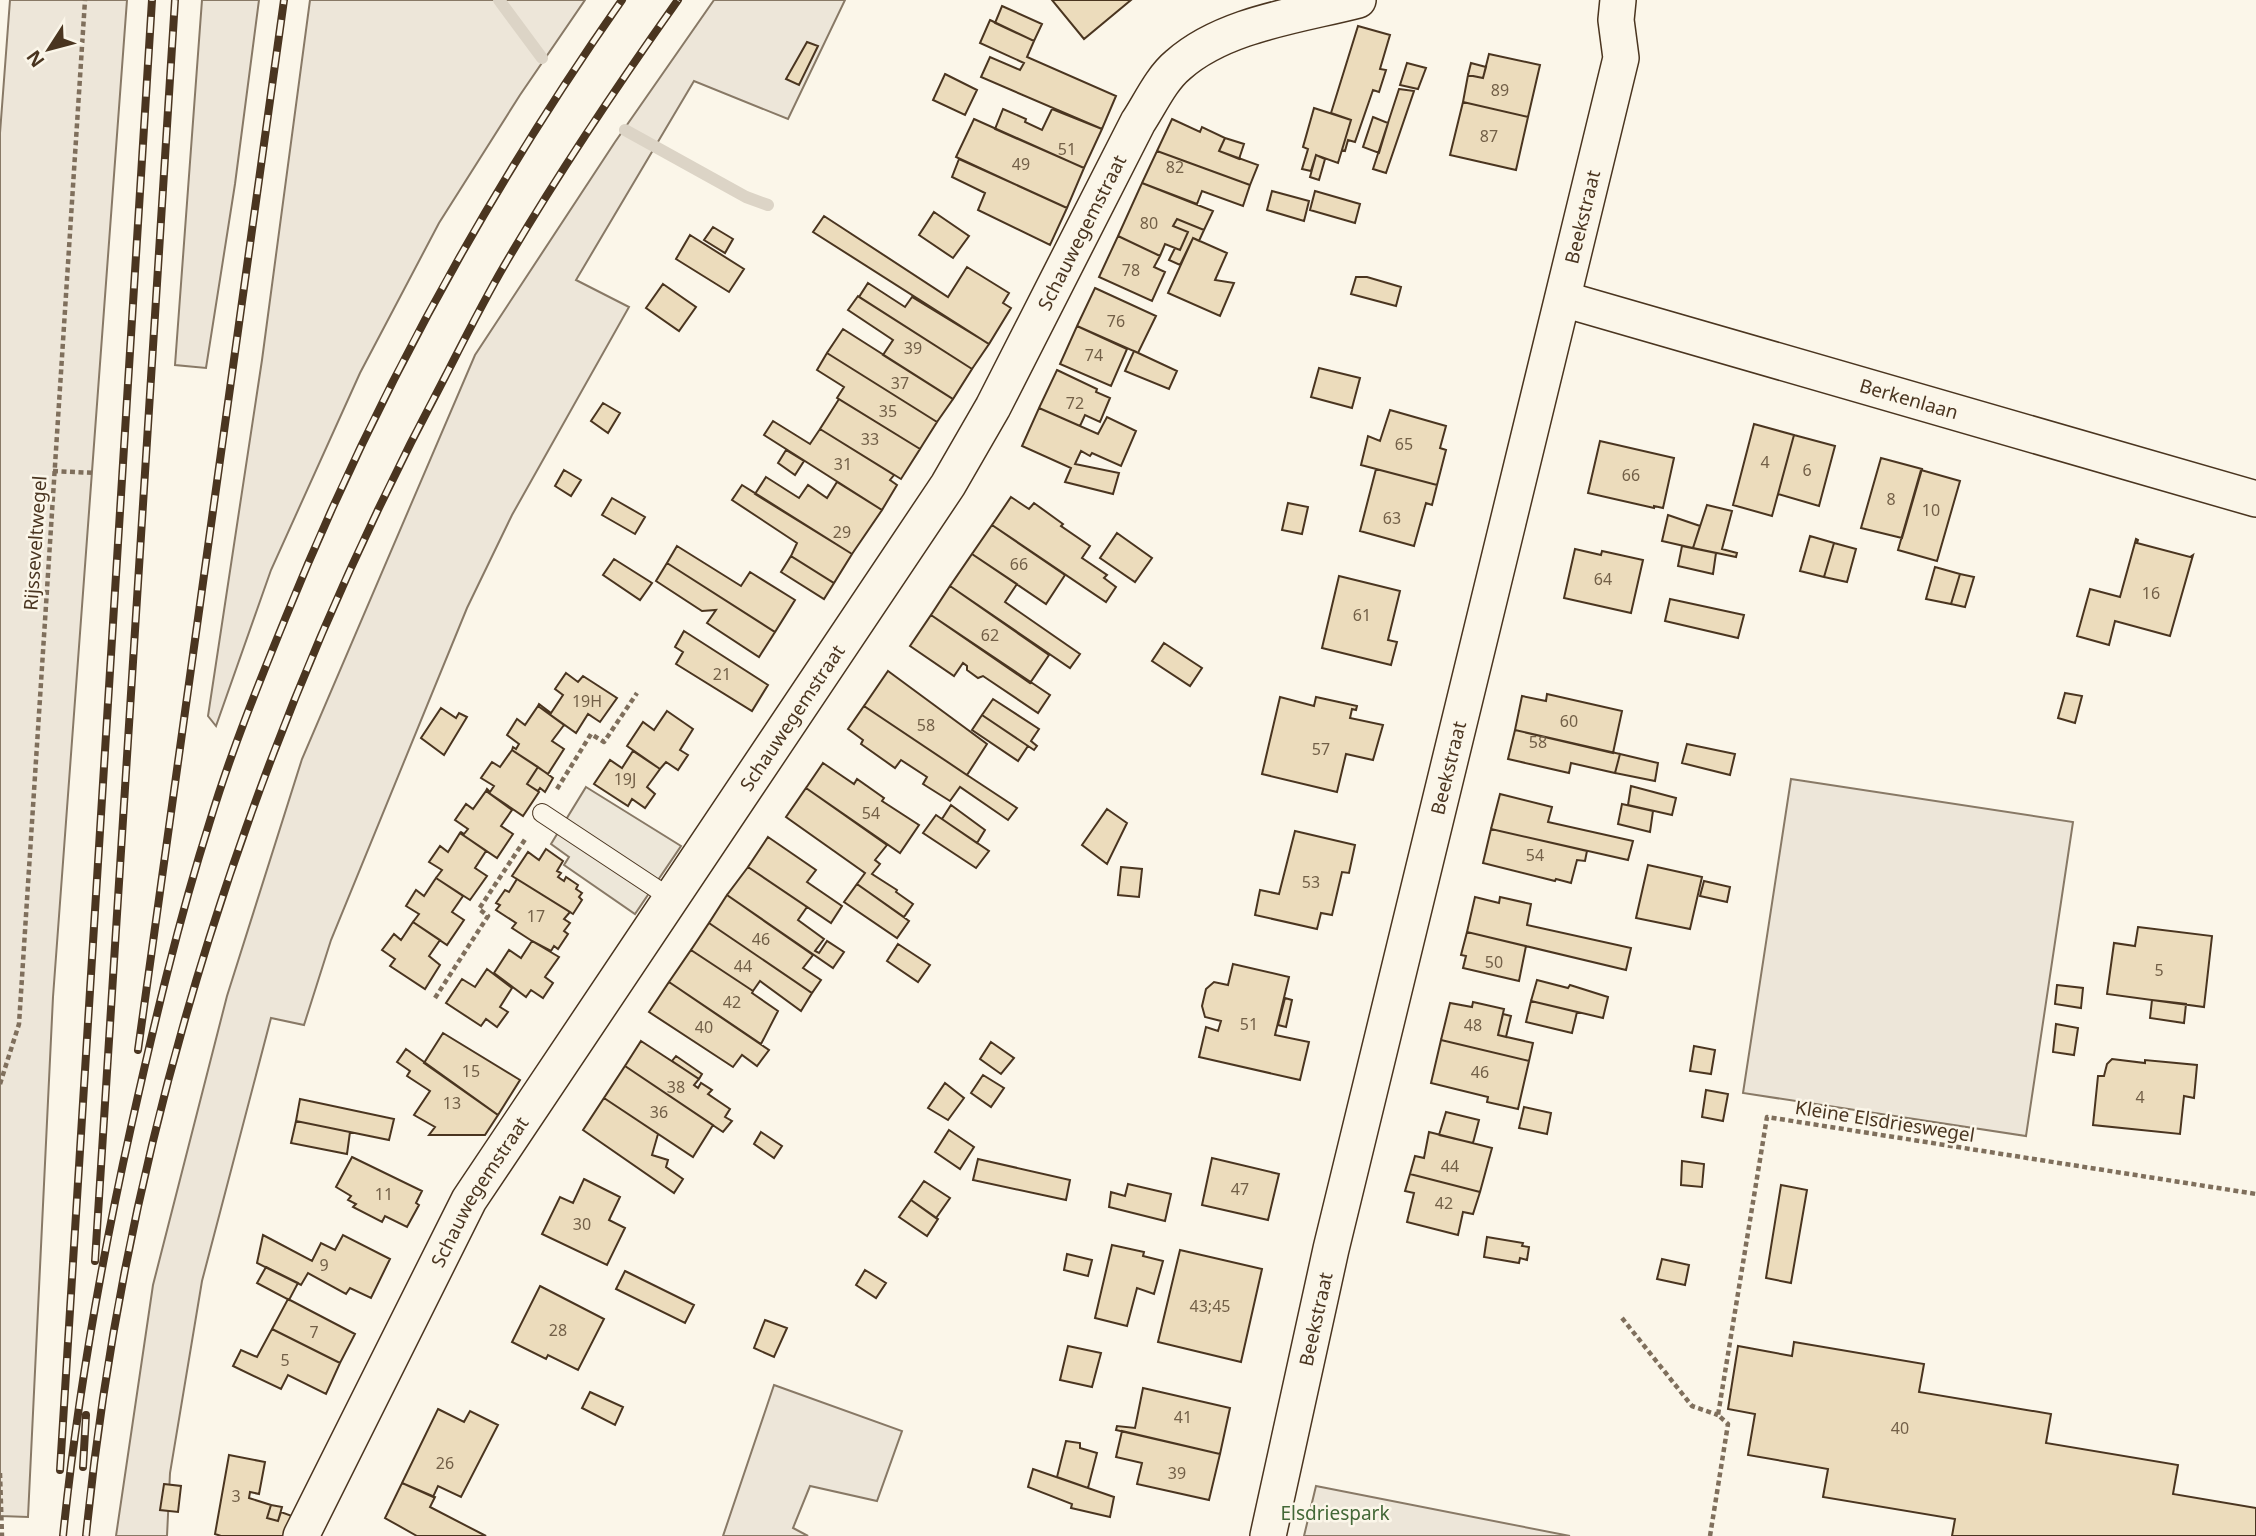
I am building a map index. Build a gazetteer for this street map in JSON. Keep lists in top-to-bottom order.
{
  "streets": {
    "street": ["Beekstraat", "Schauwegemstraat", "Berkenlaan"],
    "path": ["Rijsseveltwegel", "Kleine Elsdrieswegel"]
  },
  "crossings": [
    ["Beekstraat", "Berkenlaan"]
  ],
  "parks": ["Elsdriespark"],
  "house_numbers": [
    "89",
    "87",
    "51",
    "49",
    "82",
    "80",
    "78",
    "76",
    "39",
    "74",
    "37",
    "72",
    "35",
    "33",
    "65",
    "4",
    "31",
    "6",
    "66",
    "8",
    "10",
    "63",
    "29",
    "66",
    "64",
    "16",
    "61",
    "62",
    "21",
    "19H",
    "60",
    "58",
    "58",
    "57",
    "19J",
    "54",
    "54",
    "53",
    "17",
    "46",
    "50",
    "44",
    "5",
    "42",
    "51",
    "48",
    "40",
    "15",
    "46",
    "38",
    "4",
    "13",
    "36",
    "44",
    "47",
    "11",
    "42",
    "30",
    "9",
    "43;45",
    "28",
    "7",
    "5",
    "41",
    "40",
    "26",
    "39",
    "3"
  ],
  "north": "bottom left"
}
